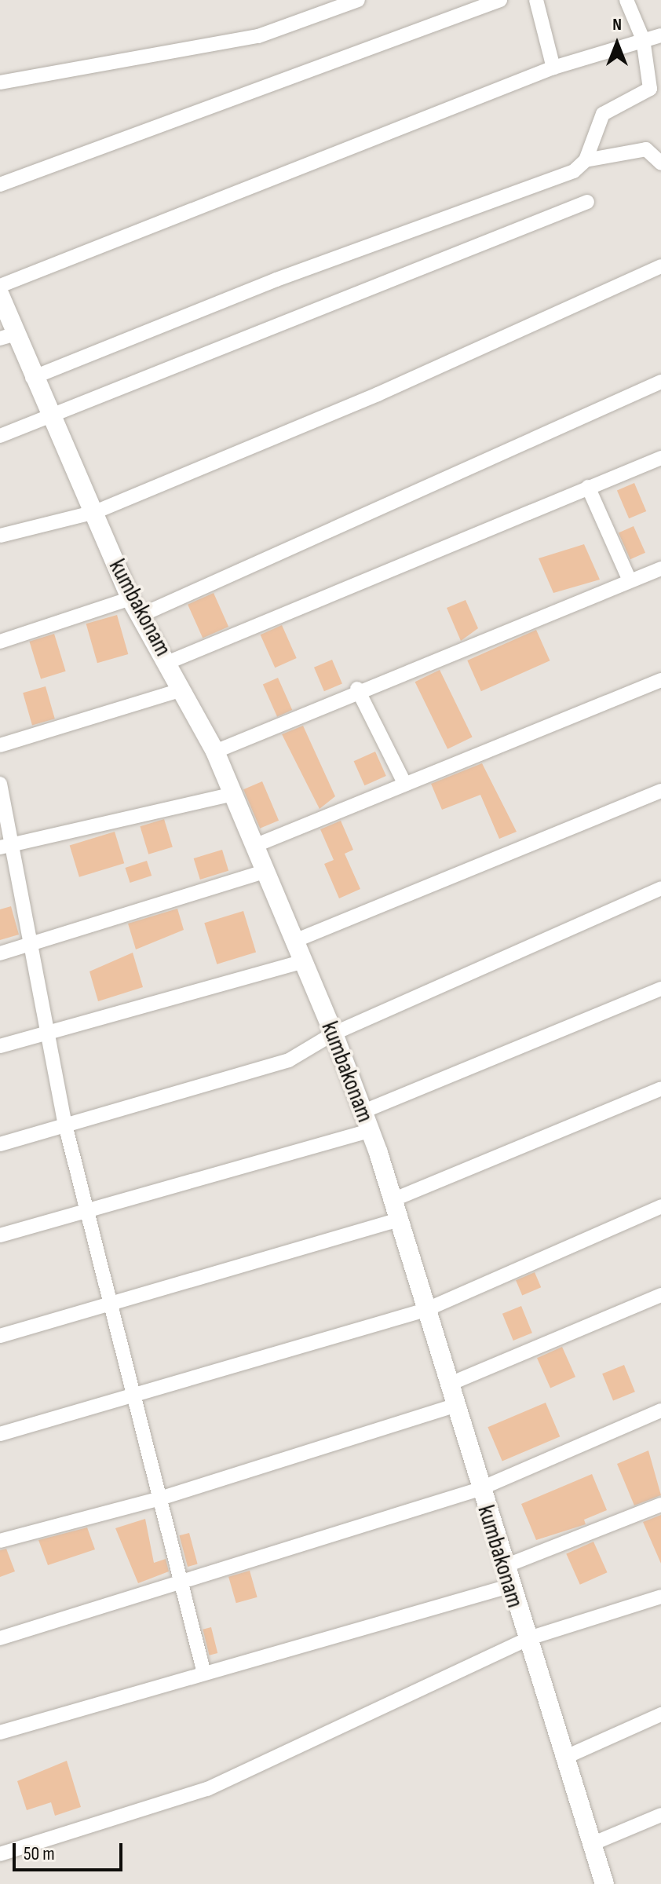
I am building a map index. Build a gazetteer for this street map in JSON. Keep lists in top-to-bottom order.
{
  "streets": {
    "street": ["kumbakonam"]
  },
  "scale_bar": "50 m",
  "north": "top"
}
